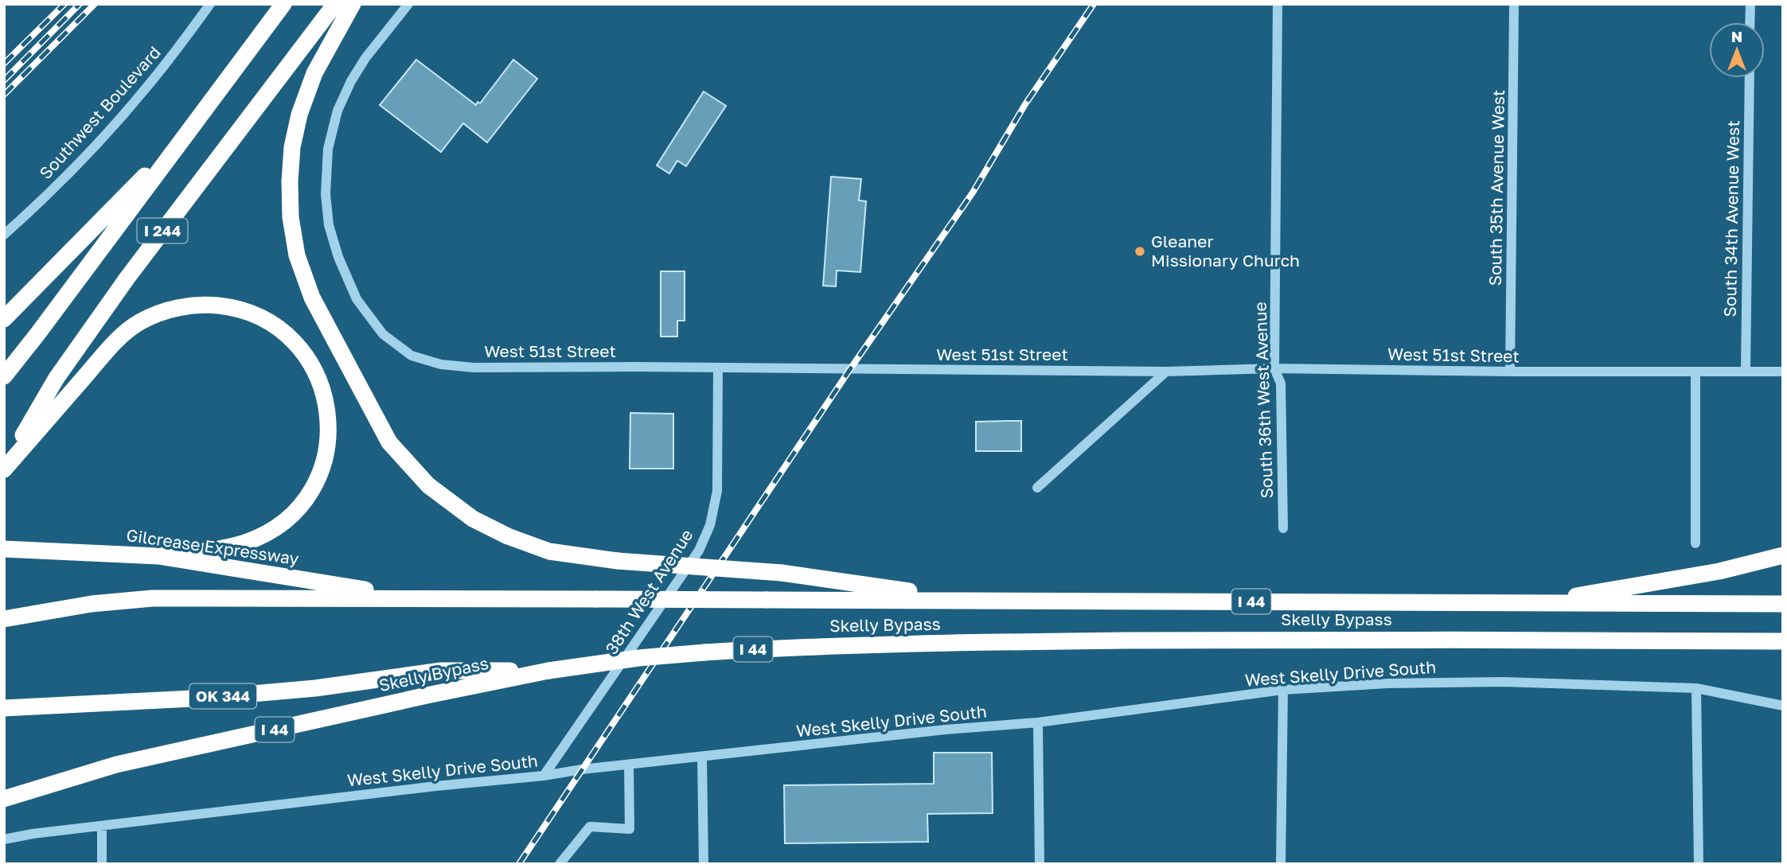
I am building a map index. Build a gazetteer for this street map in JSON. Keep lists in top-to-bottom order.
{
  "streets": {
    "highway": [
      "I 244",
      "Gilcrease Expressway",
      "I 44",
      "Skelly Bypass",
      "OK 344"
    ],
    "street": [
      "Southwest Boulevard",
      "South 35th Avenue West",
      "South 34th Avenue West",
      "West 51st Street",
      "South 36th West Avenue",
      "38th West Avenue",
      "West Skelly Drive South"
    ]
  },
  "crossings": [
    ["South 35th Avenue West", "West 51st Street"],
    ["South 34th Avenue West", "West 51st Street"],
    ["West 51st Street", "South 36th West Avenue"],
    ["West 51st Street", "38th West Avenue"],
    ["Gilcrease Expressway", "Skelly Bypass"],
    ["38th West Avenue", "West Skelly Drive South"],
    ["Skelly Bypass", "OK 344"]
  ],
  "places": ["Gleaner Missionary Church"],
  "north": "top"
}
